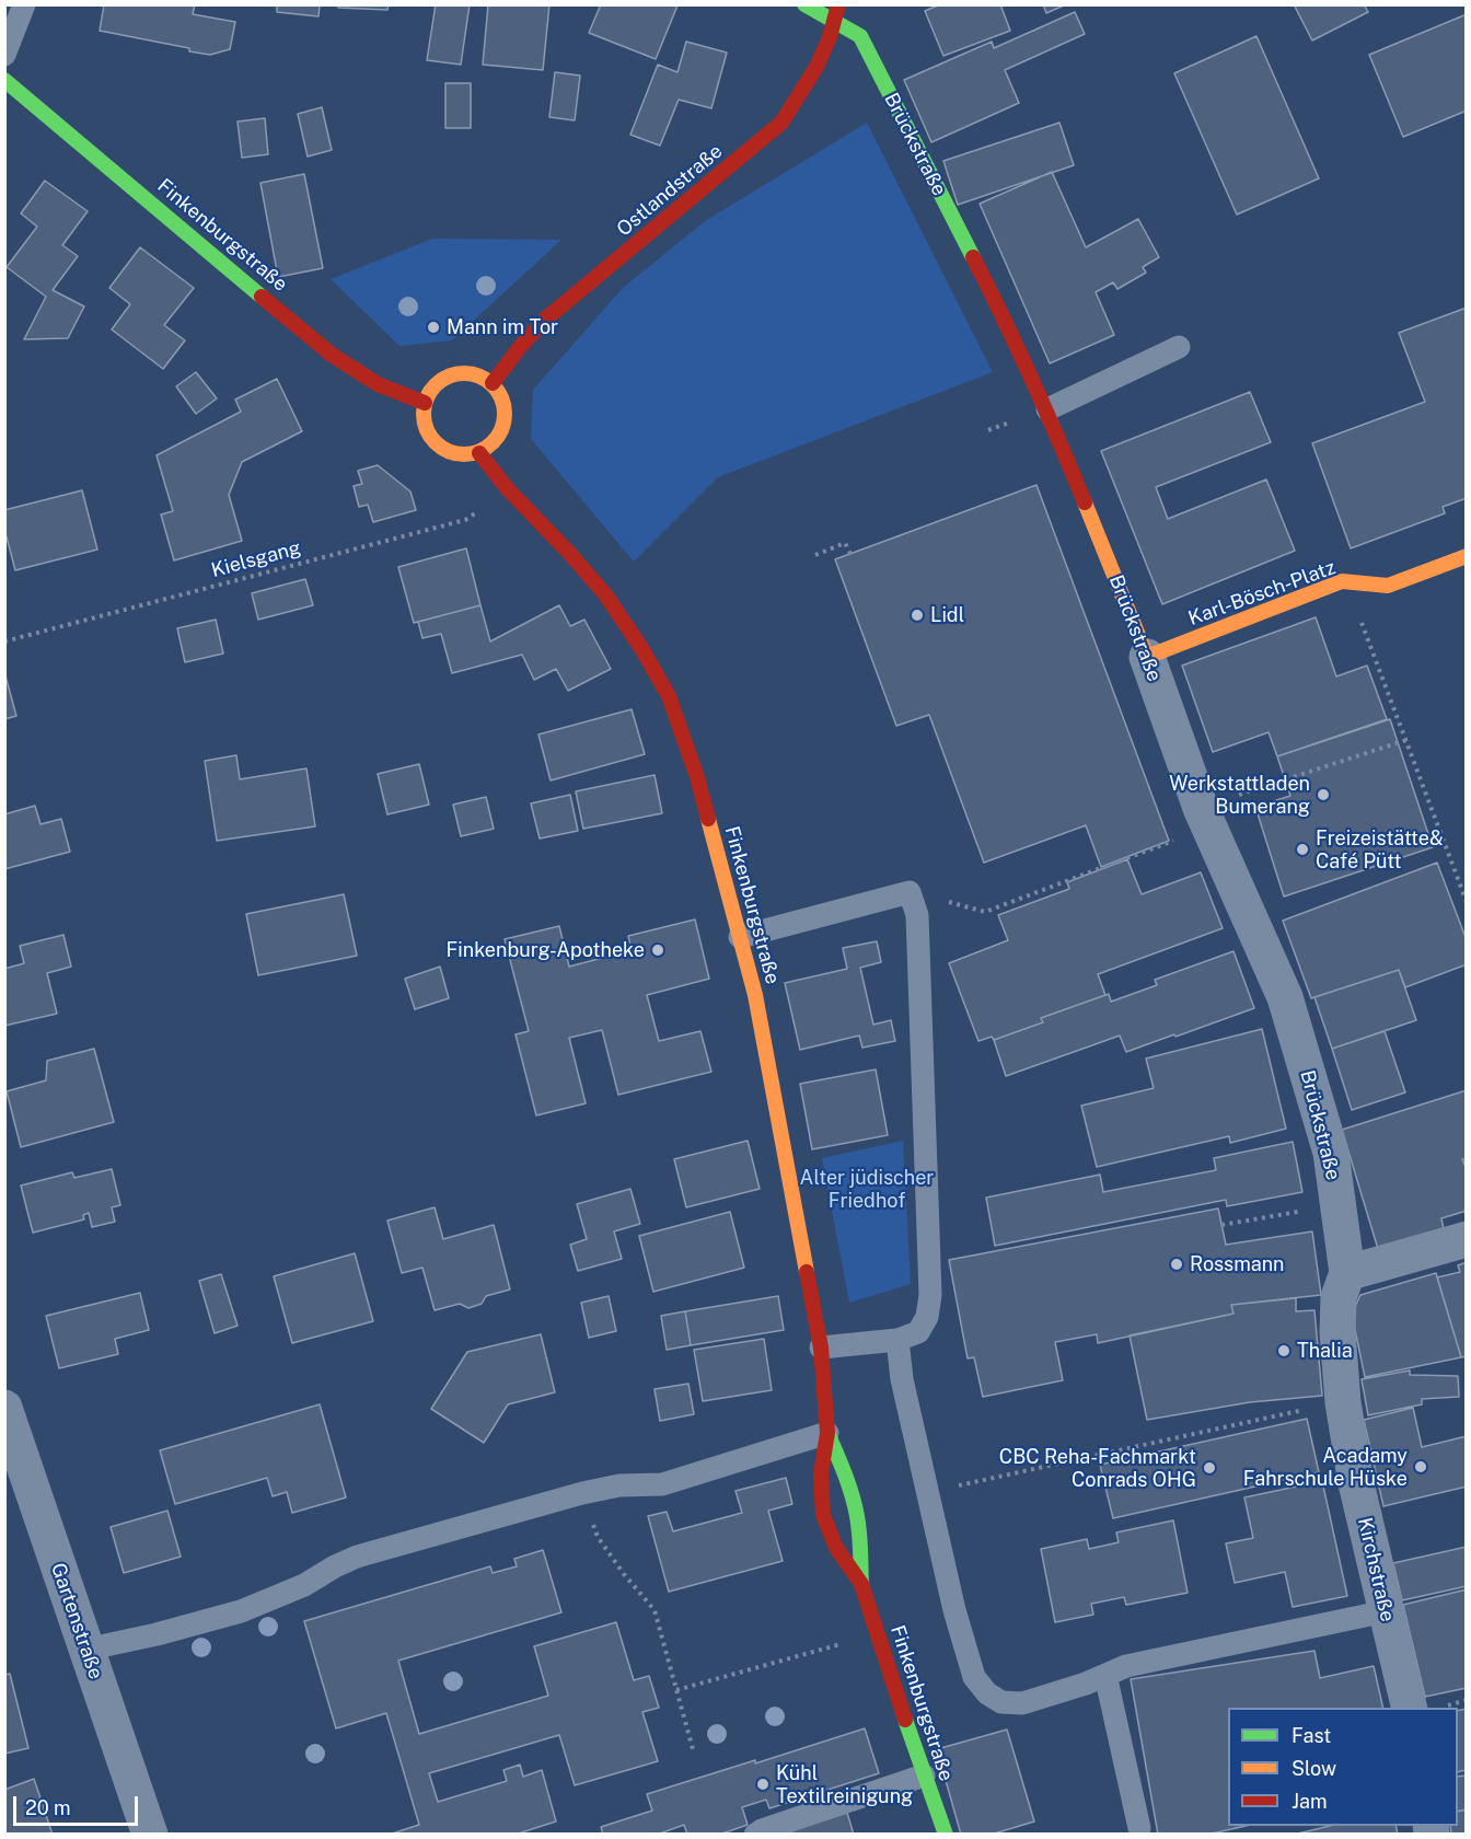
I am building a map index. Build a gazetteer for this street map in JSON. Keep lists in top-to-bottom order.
{
  "streets": {
    "street": [
      "Brückstraße",
      "Ostlandstraße",
      "Finkenburgstraße",
      "Karl-Bösch-Platz",
      "Kirchstraße",
      "Gartenstraße"
    ],
    "path": ["Kielsgang"]
  },
  "crossings": [
    ["Brückstraße", "Ostlandstraße"],
    ["Brückstraße", "Karl-Bösch-Platz"],
    ["Brückstraße", "Kirchstraße"],
    ["Ostlandstraße", "Finkenburgstraße"],
    ["Finkenburgstraße", "Kielsgang"]
  ],
  "parks": ["Alter jüdischer Friedhof"],
  "places": [
    "Mann im Tor",
    "Lidl",
    "Werkstattladen Bumerang",
    "Freizeistätte& Café Pütt",
    "Finkenburg-Apotheke",
    "Rossmann",
    "Thalia",
    "Acadamy Fahrschule Hüske",
    "CBC Reha-Fachmarkt Conrads OHG",
    "Kühl Textilreinigung"
  ],
  "legend": ["Fast", "Slow", "Jam"],
  "scale_bar": "20 m"
}
